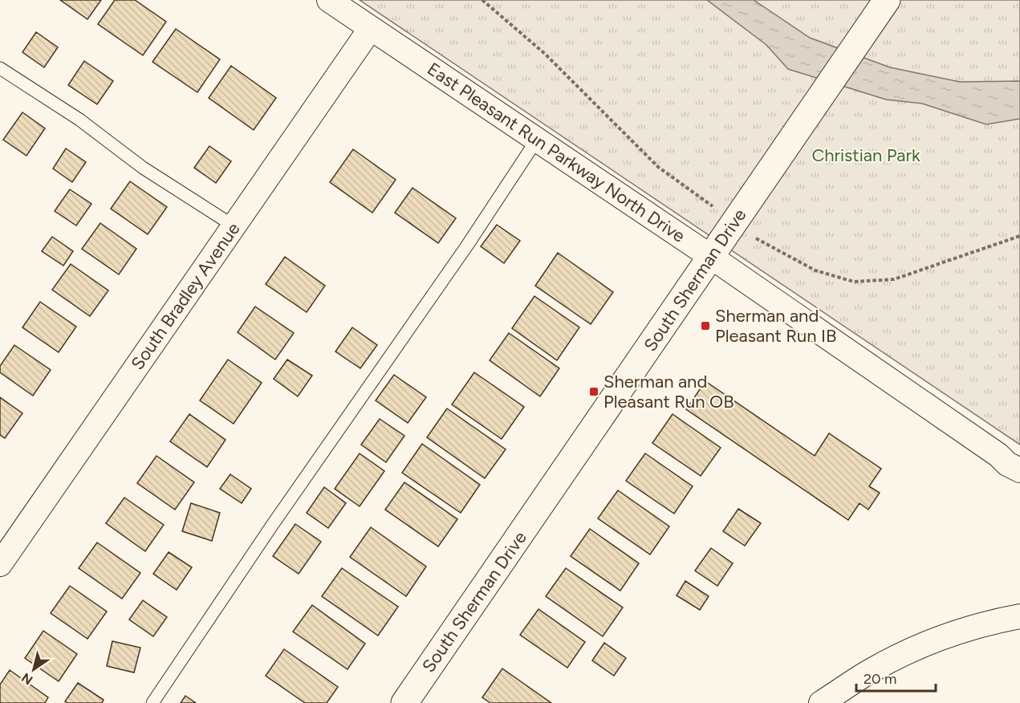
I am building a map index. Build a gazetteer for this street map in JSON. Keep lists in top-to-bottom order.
{
  "streets": {
    "main road": ["South Sherman Drive"],
    "street": ["East Pleasant Run Parkway North Drive", "South Bradley Avenue"]
  },
  "crossings": [
    ["East Pleasant Run Parkway North Drive", "South Sherman Drive"],
    ["East Pleasant Run Parkway North Drive", "South Bradley Avenue"]
  ],
  "parks": ["Christian Park"],
  "places": {
    "transit": ["Sherman and Pleasant Run IB", "Sherman and Pleasant Run OB"]
  },
  "scale_bar": "20 m",
  "north": "bottom left"
}
